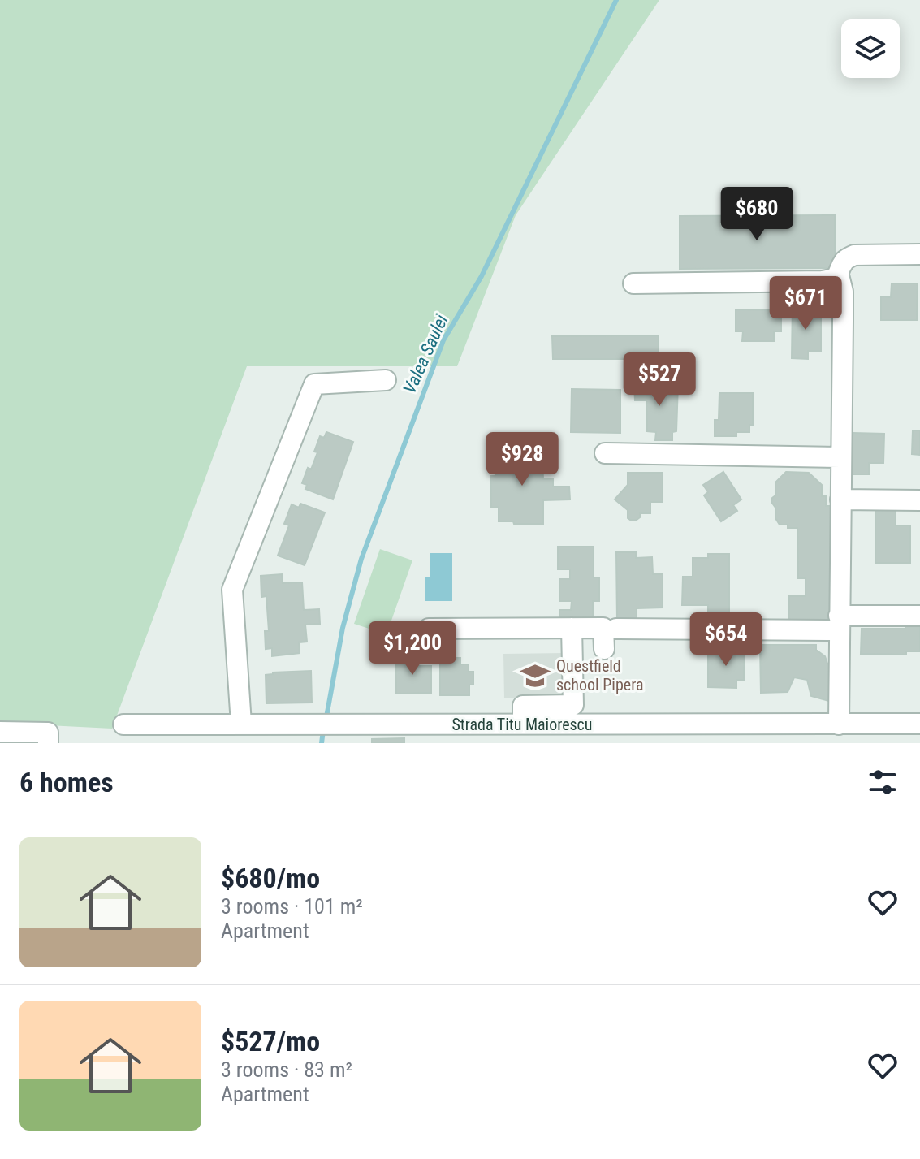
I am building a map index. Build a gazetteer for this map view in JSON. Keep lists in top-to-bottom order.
{
  "streets": {
    "street": ["Strada Titu Maiorescu"]
  },
  "water": ["Valea Saulei"],
  "places": {
    "school or university": ["Questfield school Pipera"]
  },
  "page": {
    "price": [
      "$680",
      "$671",
      "$527",
      "$928",
      "$654",
      "$1,200"
    ],
    "heading": "6 homes",
    "list": [
      {
        "name": "$680/mo",
        "note": "3 rooms · 101 m² · Apartment"
      },
      {
        "name": "$527/mo",
        "note": "3 rooms · 83 m² · Apartment"
      }
    ]
  }
}
